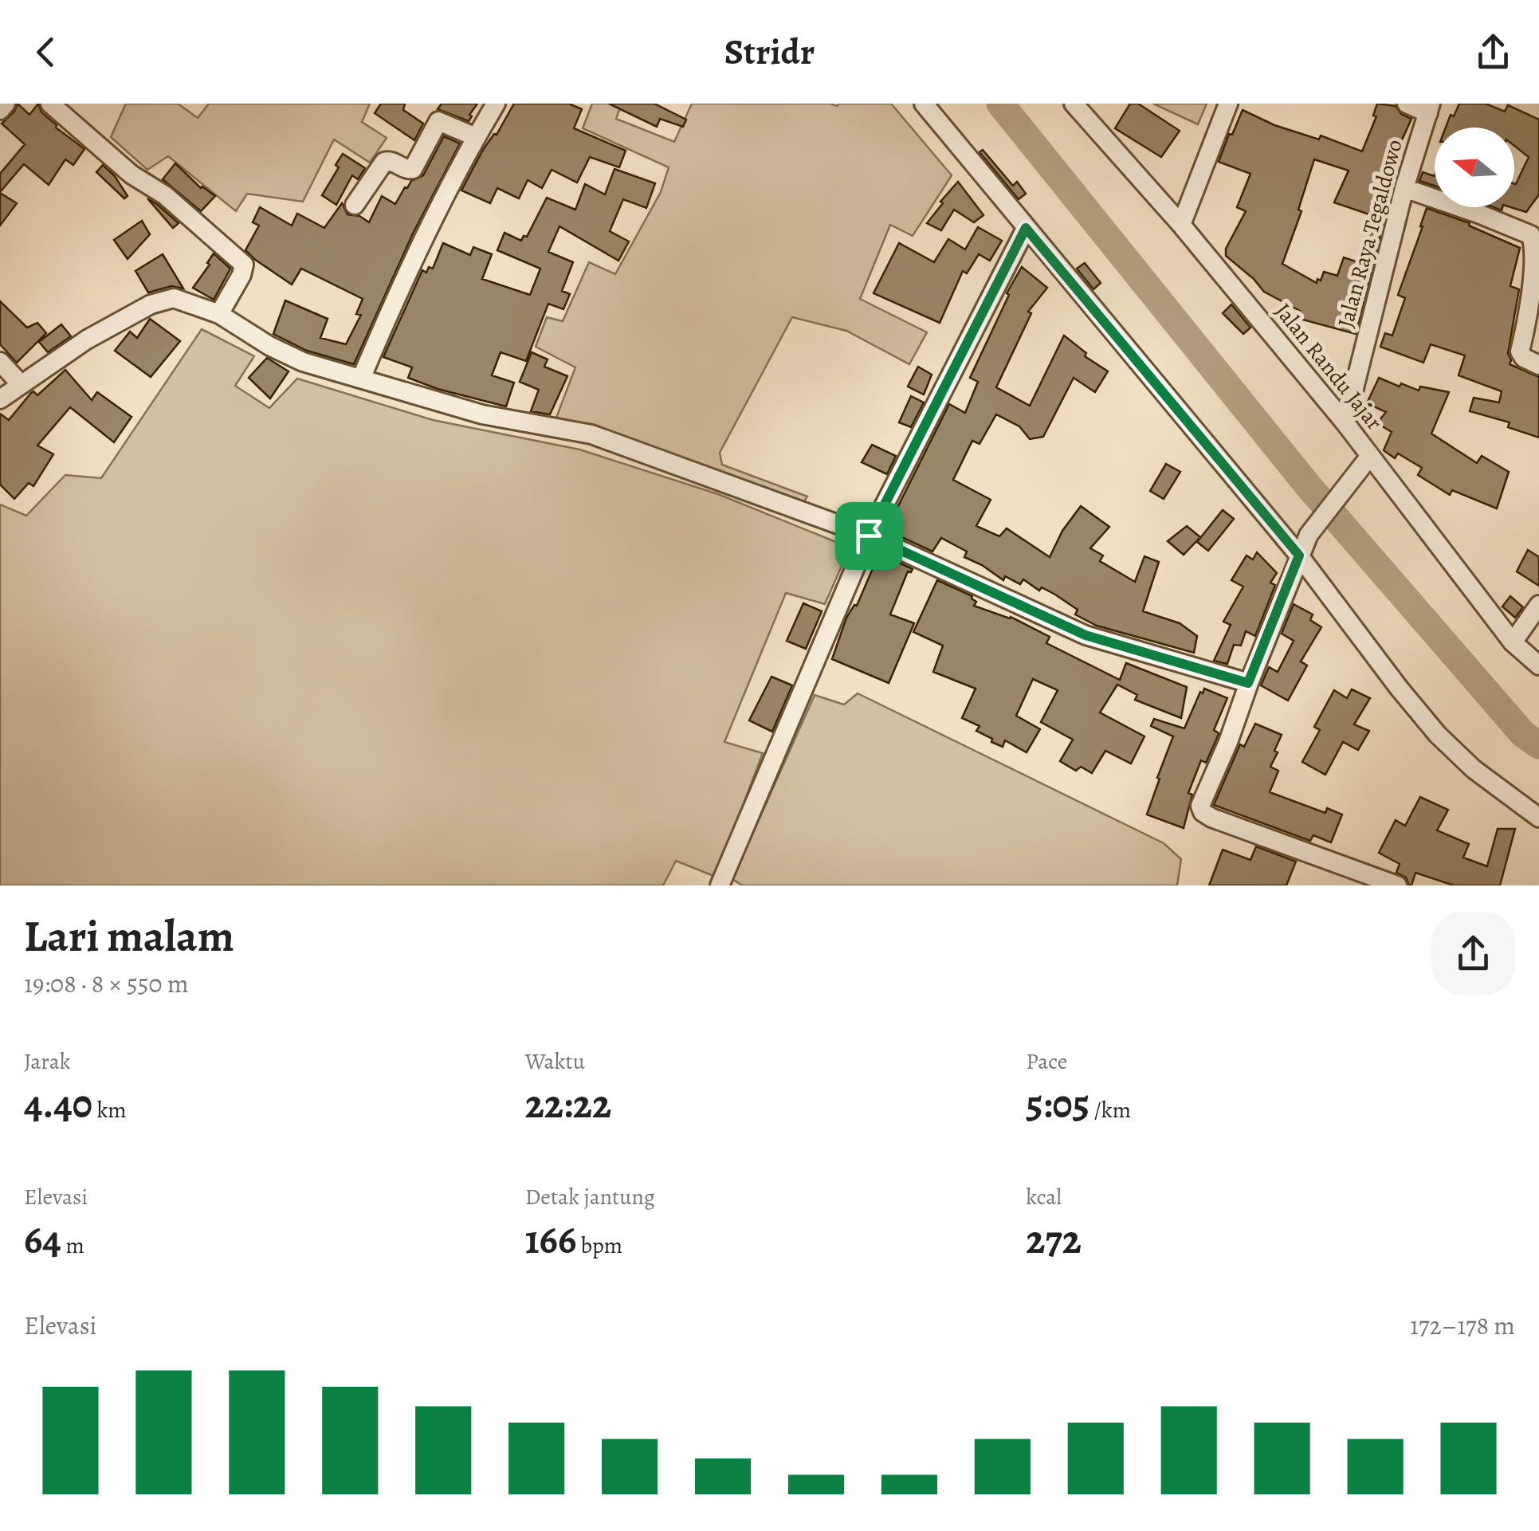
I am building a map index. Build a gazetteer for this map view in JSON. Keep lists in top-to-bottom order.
{
  "streets": {
    "street": ["Jalan Raya Tegaldowo", "Jalan Randu Jajar"]
  },
  "crossings": [
    ["Jalan Raya Tegaldowo", "Jalan Randu Jajar"]
  ],
  "north": "left",
  "page": {
    "header": "Stridr",
    "heading": ["Lari malam", "19:08 · 8 × 550 m"],
    "stats": [
      ["Jarak", "4.40 km"],
      ["Waktu", "22:22"],
      ["Pace", "5:05 /km"],
      ["Elevasi", "64 m"],
      ["Detak jantung", "166 bpm"],
      ["kcal", "272"]
    ],
    "chart": ["Elevasi", "172–178 m"]
  }
}
